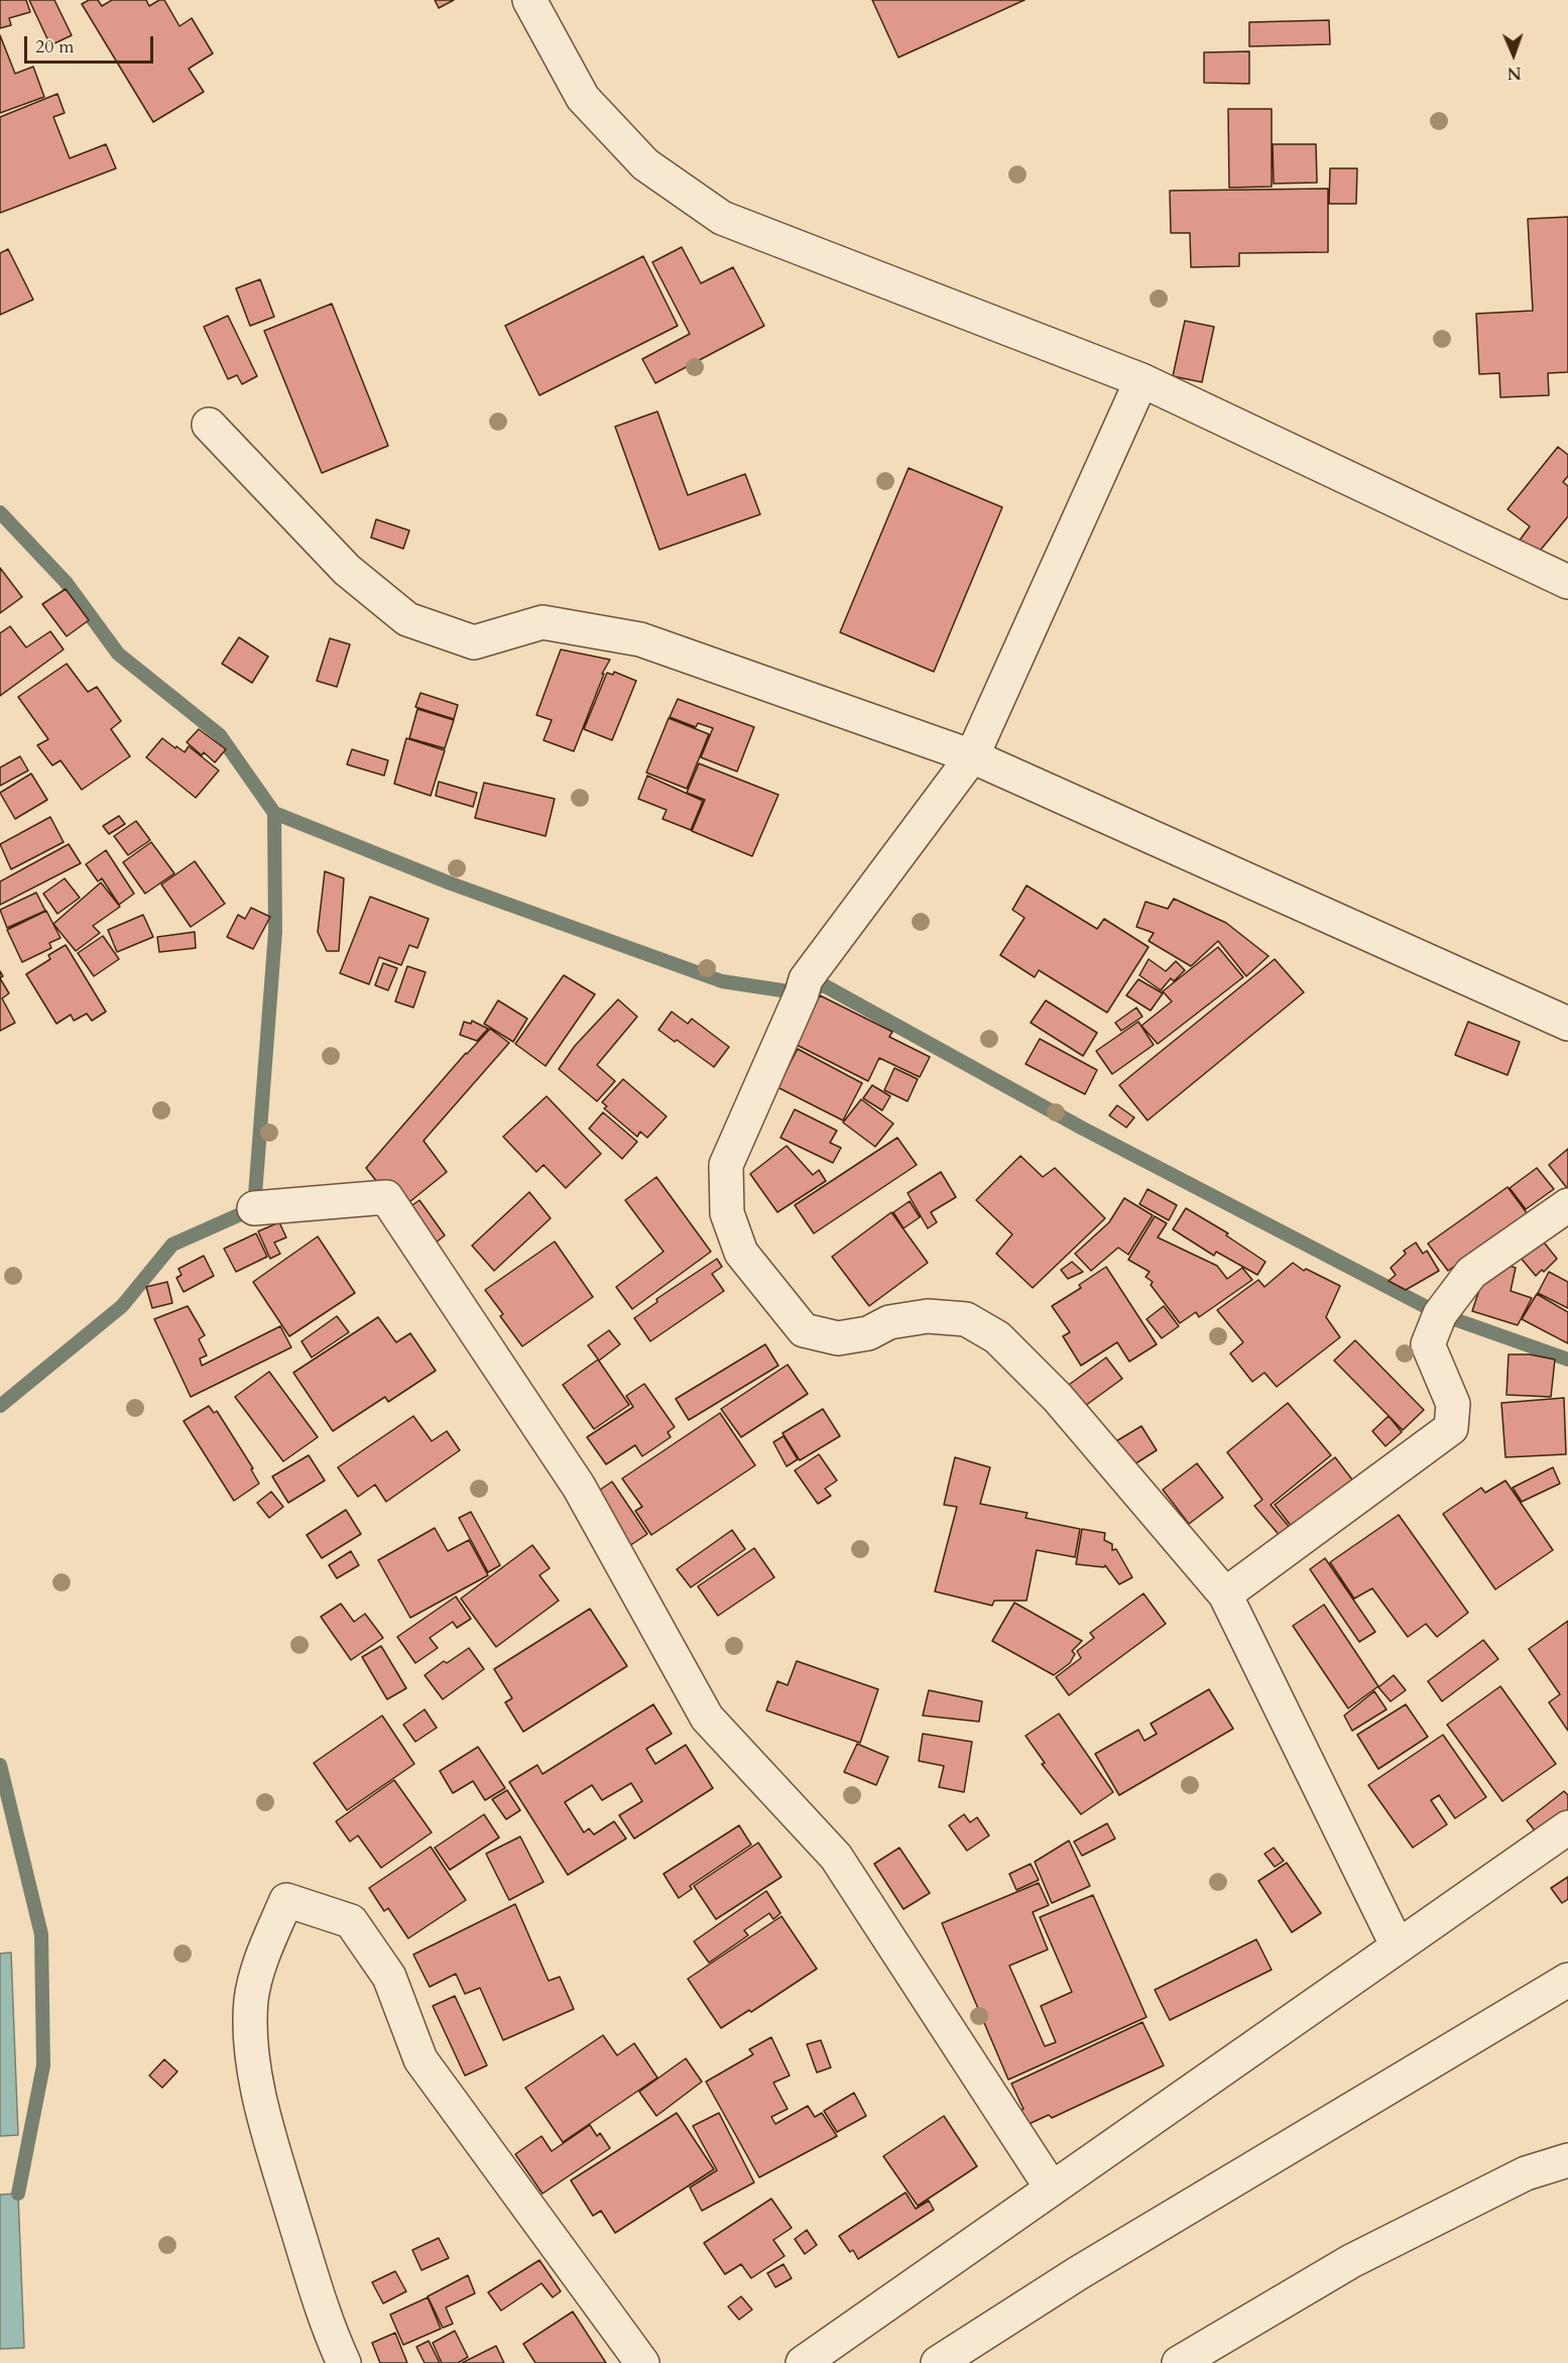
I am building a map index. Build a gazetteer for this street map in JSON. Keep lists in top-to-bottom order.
{
  "scale_bar": "20 m",
  "north": "bottom"
}
